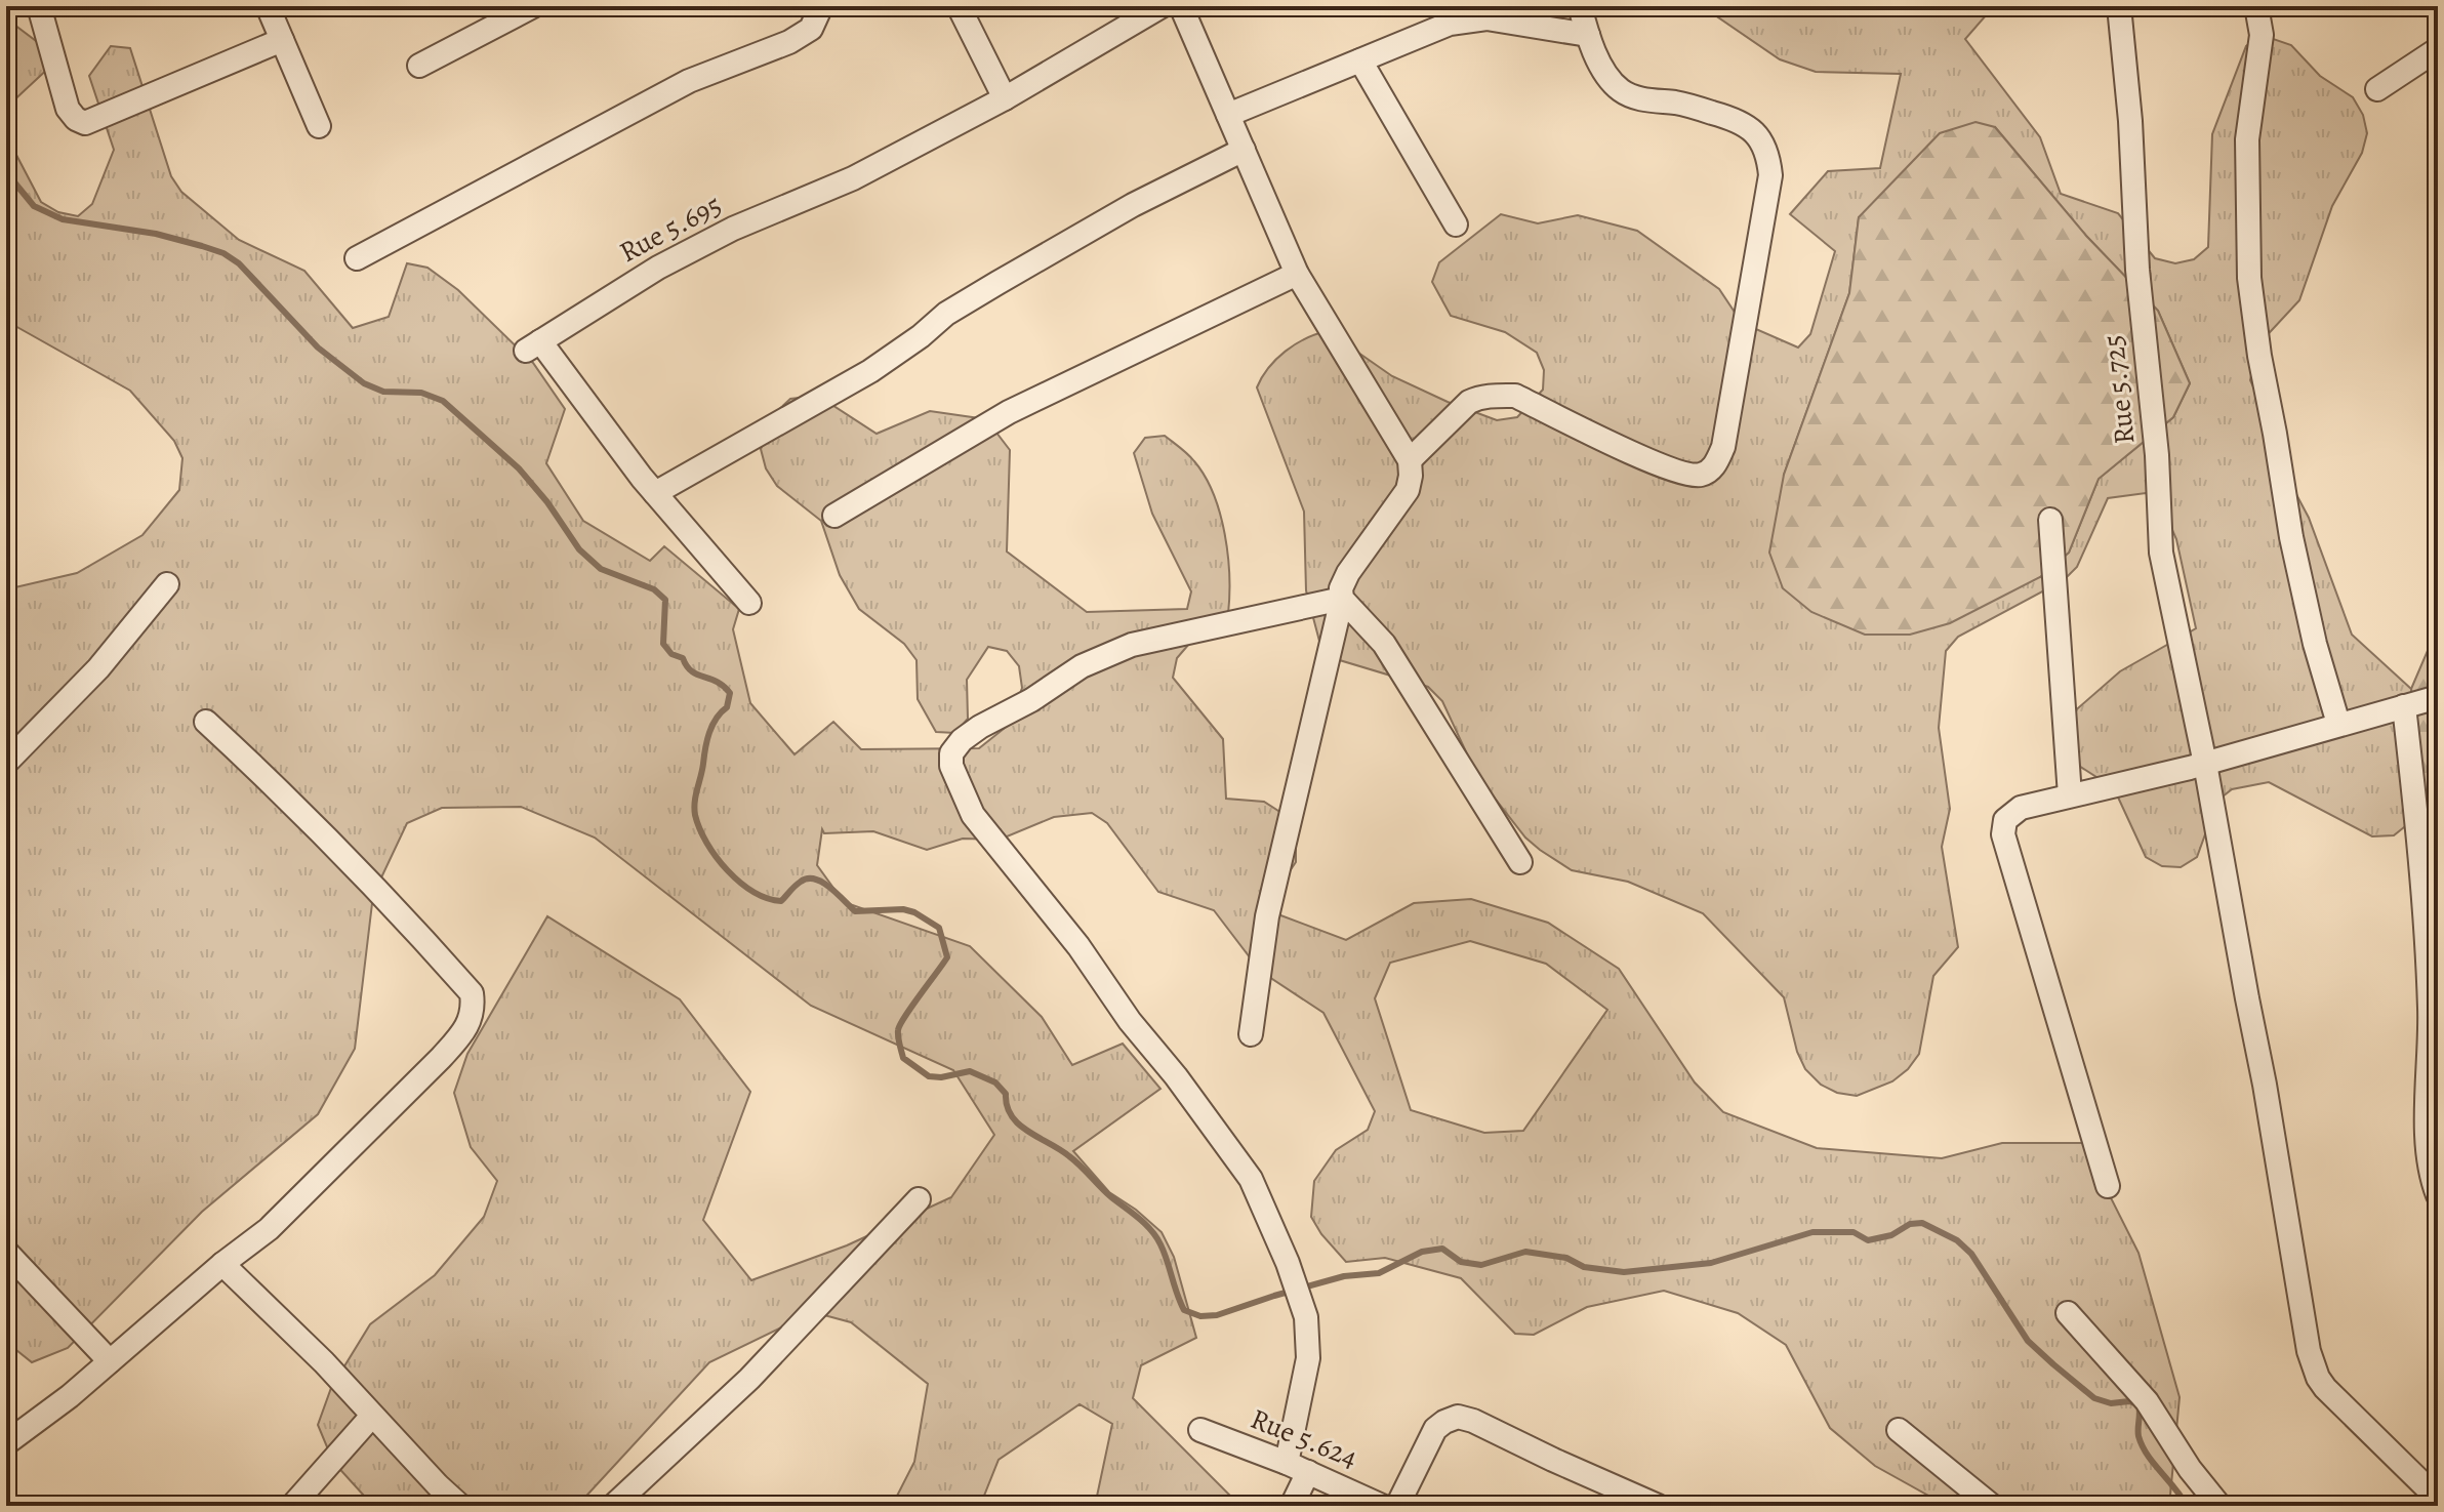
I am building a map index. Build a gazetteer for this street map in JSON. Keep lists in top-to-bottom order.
{
  "streets": {
    "street": ["Rue 5.695", "Rue 5.725", "Rue 5.624"]
  }
}
